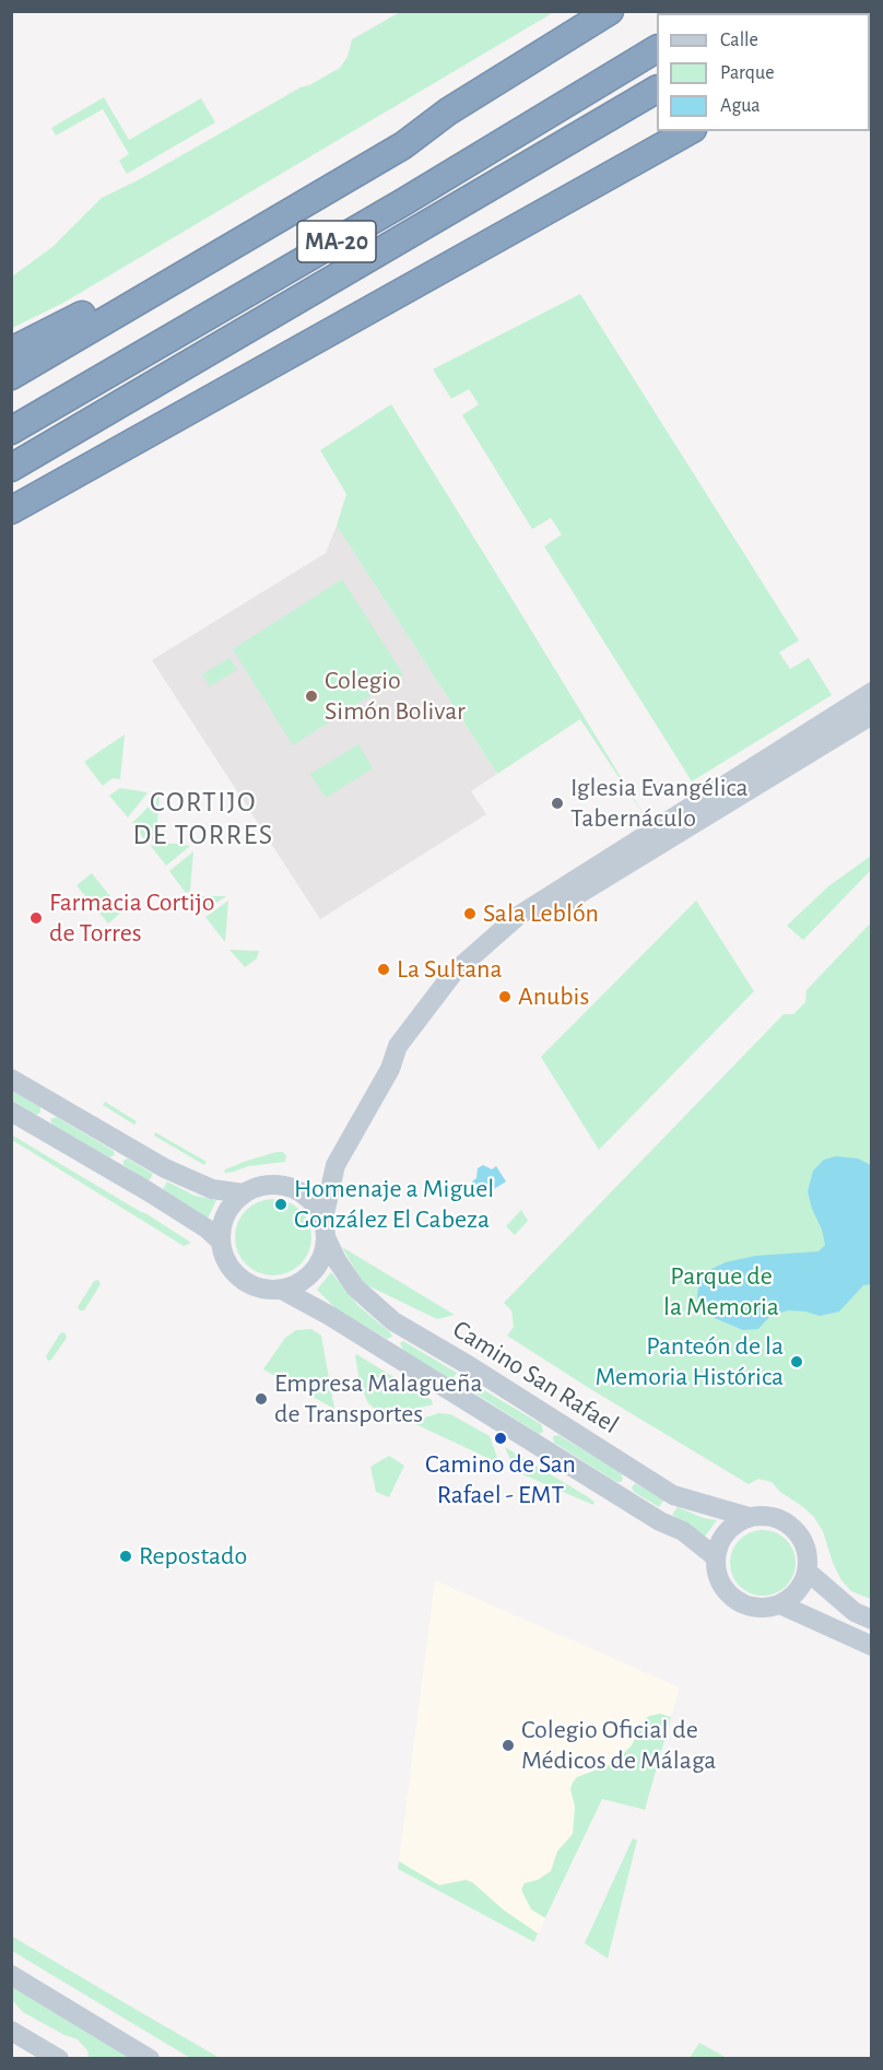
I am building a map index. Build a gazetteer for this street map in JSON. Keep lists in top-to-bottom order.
{
  "streets": {
    "highway": ["MA-20"],
    "main road": ["Camino San Rafael"]
  },
  "districts": ["CORTIJO DE TORRES"],
  "parks": ["Parque de la Memoria"],
  "places": [
    "Colegio Simón Bolivar",
    "Iglesia Evangélica Tabernáculo",
    "Sala Leblón",
    "Farmacia Cortijo de Torres",
    "La Sultana",
    "Anubis",
    "Homenaje a Miguel González El Cabeza",
    "Panteón de la Memoria Histórica",
    "Empresa Malagueña de Transportes",
    "Camino de San Rafael - EMT",
    "Repostado",
    "Colegio Oficial de Médicos de Málaga"
  ],
  "legend": ["Calle", "Parque", "Agua"]
}
